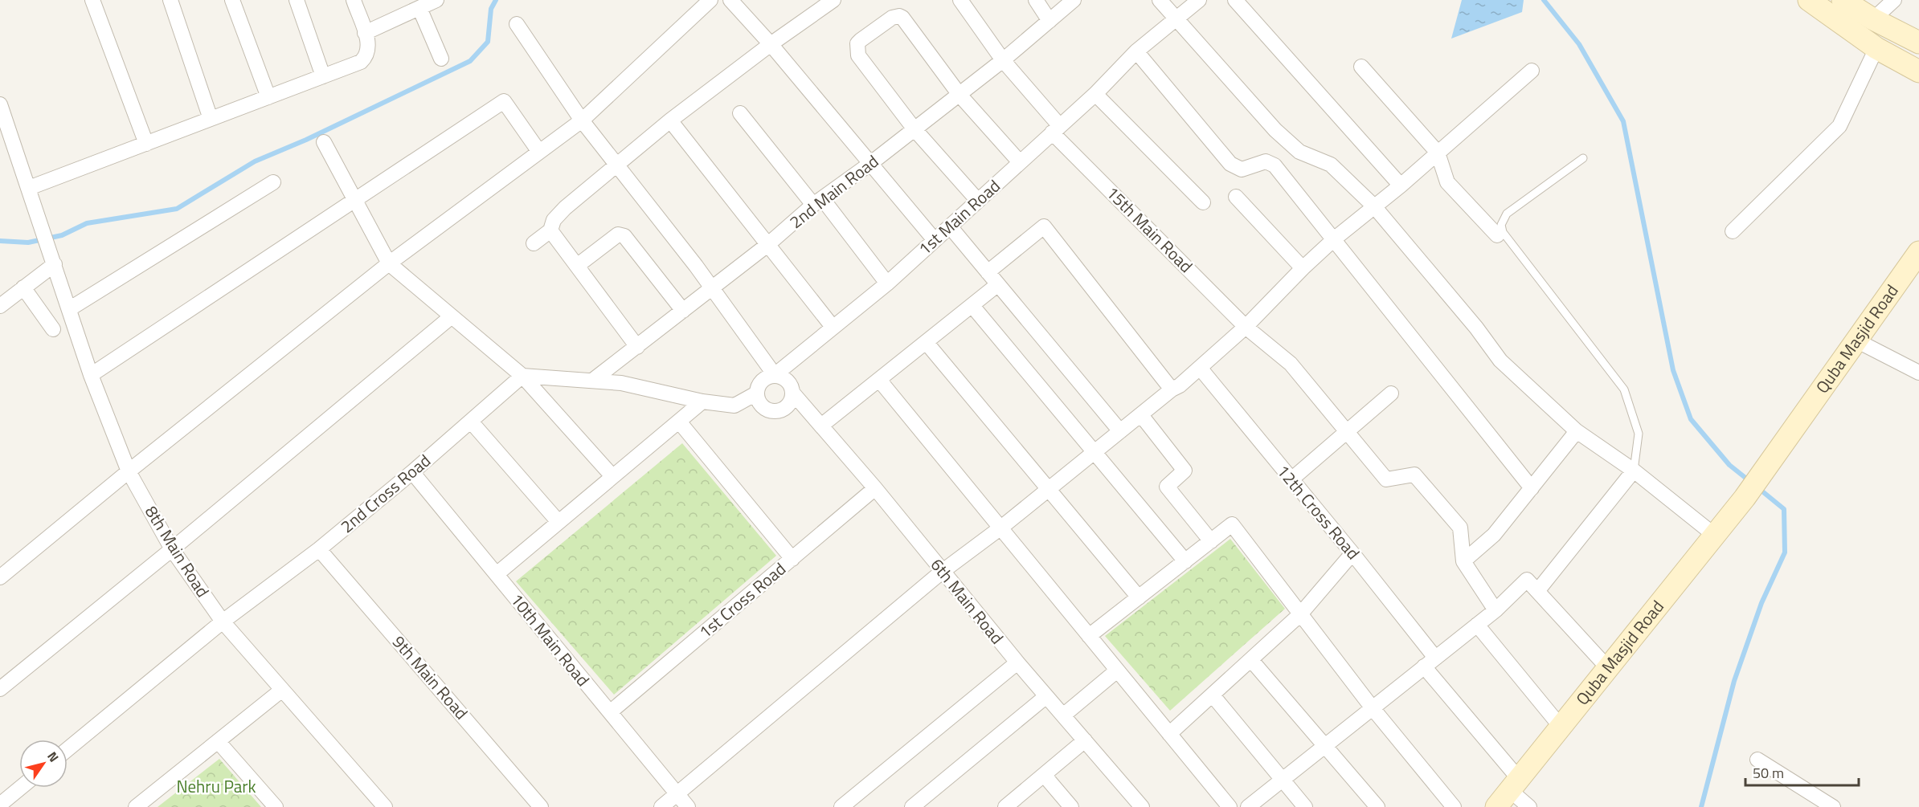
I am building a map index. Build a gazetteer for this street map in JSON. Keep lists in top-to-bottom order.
{
  "streets": {
    "street": [
      "2nd Main Road",
      "1st Main Road",
      "15th Main Road",
      "Quba Masjid Road",
      "2nd Cross Road",
      "12th Cross Road",
      "8th Main Road",
      "1st Cross Road",
      "6th Main Road",
      "10th Main Road",
      "9th Main Road"
    ]
  },
  "crossings": [
    ["2nd Main Road", "15th Main Road"],
    ["1st Main Road", "15th Main Road"],
    ["1st Main Road", "6th Main Road"],
    ["Quba Masjid Road", "12th Cross Road"],
    ["2nd Cross Road", "8th Main Road"],
    ["2nd Cross Road", "10th Main Road"],
    ["2nd Cross Road", "9th Main Road"],
    ["1st Cross Road", "6th Main Road"],
    ["1st Cross Road", "10th Main Road"]
  ],
  "parks": ["Nehru Park"],
  "scale_bar": "50 m",
  "north": "top right"
}
